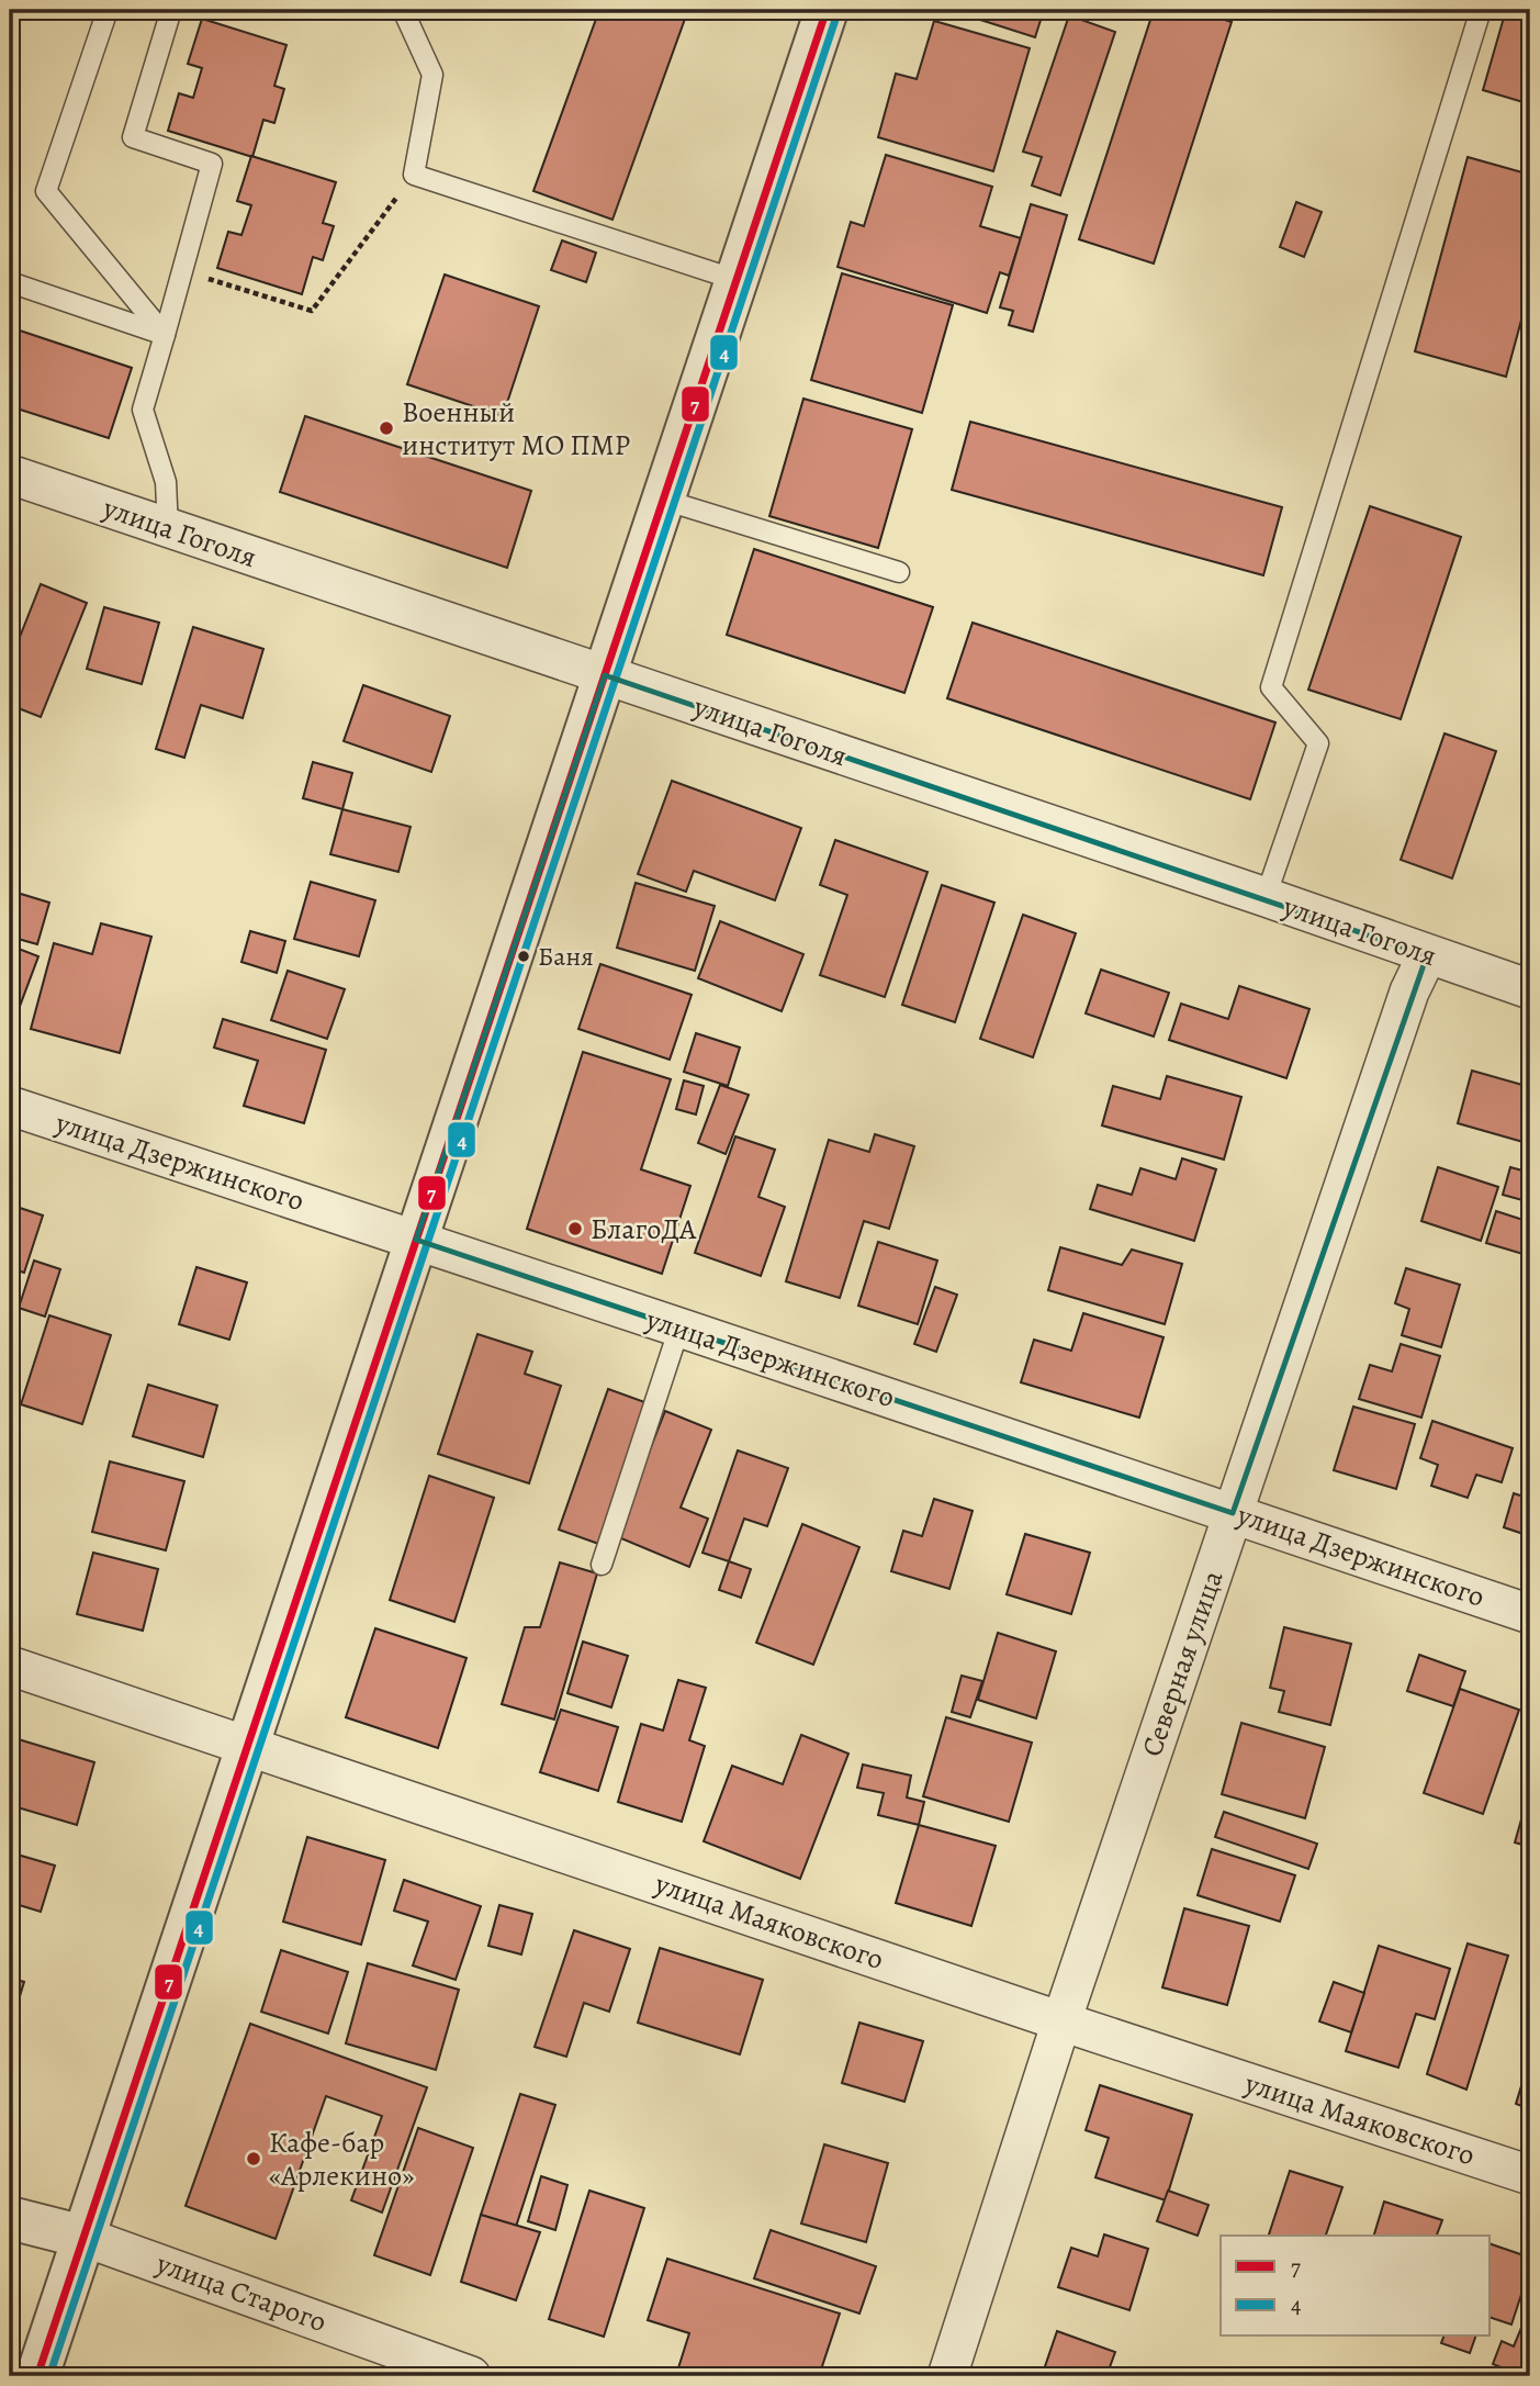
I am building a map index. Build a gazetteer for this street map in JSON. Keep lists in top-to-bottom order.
{
  "streets": {
    "street": [
      "улица Гоголя",
      "улица Дзержинского",
      "Северная улица",
      "улица Маяковского",
      "улица Старого"
    ]
  },
  "crossings": [
    ["улица Гоголя", "Северная улица"],
    ["улица Дзержинского", "Северная улица"],
    ["Северная улица", "улица Маяковского"]
  ],
  "places": [
    "Военный институт МО ПМР",
    "Баня",
    "БлагоДА",
    "Кафе-бар «Арлекино»"
  ],
  "lines": ["transit line 7", "transit line 4"],
  "legend": ["7", "4"]
}
